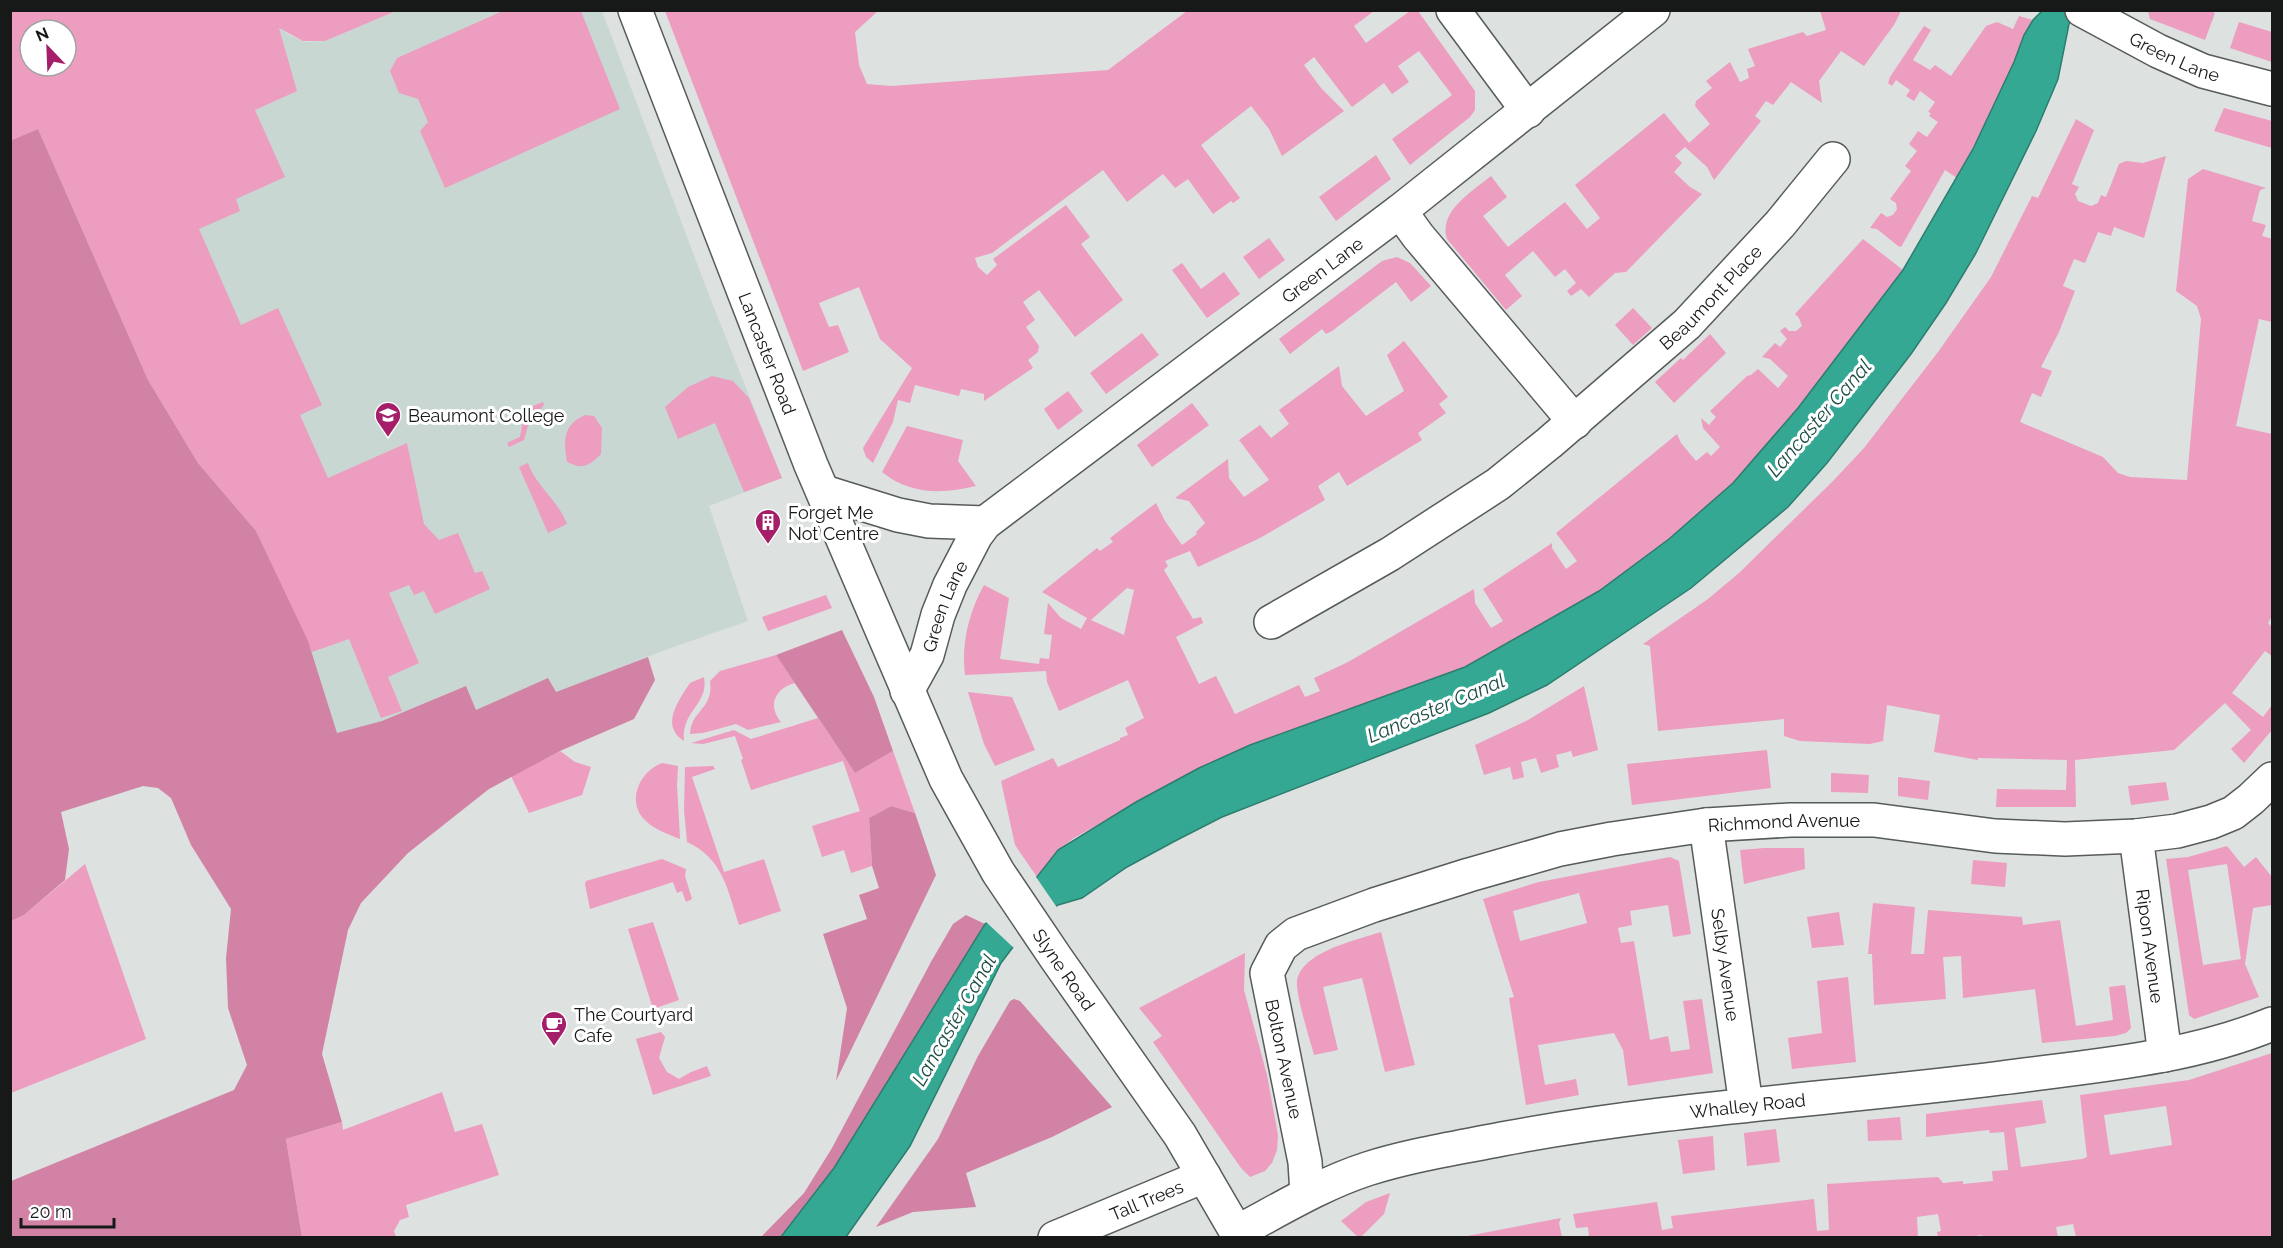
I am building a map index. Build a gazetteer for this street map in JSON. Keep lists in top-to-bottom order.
{
  "streets": {
    "street": [
      "Green Lane",
      "Beaumont Place",
      "Lancaster Road",
      "Richmond Avenue",
      "Ripon Avenue",
      "Selby Avenue",
      "Slyne Road",
      "Bolton Avenue",
      "Whalley Road",
      "Tall Trees"
    ]
  },
  "crossings": [
    ["Green Lane", "Lancaster Road"],
    ["Green Lane", "Slyne Road"],
    ["Lancaster Road", "Slyne Road"],
    ["Richmond Avenue", "Ripon Avenue"],
    ["Richmond Avenue", "Selby Avenue"],
    ["Richmond Avenue", "Bolton Avenue"],
    ["Ripon Avenue", "Whalley Road"],
    ["Selby Avenue", "Whalley Road"],
    ["Slyne Road", "Whalley Road"],
    ["Slyne Road", "Tall Trees"],
    ["Bolton Avenue", "Whalley Road"]
  ],
  "water": ["Lancaster Canal"],
  "places": {
    "school or university": ["Beaumont College"],
    "building": ["Forget Me Not Centre"],
    "cafe": ["The Courtyard Cafe"]
  },
  "scale_bar": "20 m",
  "north": "top left"
}
